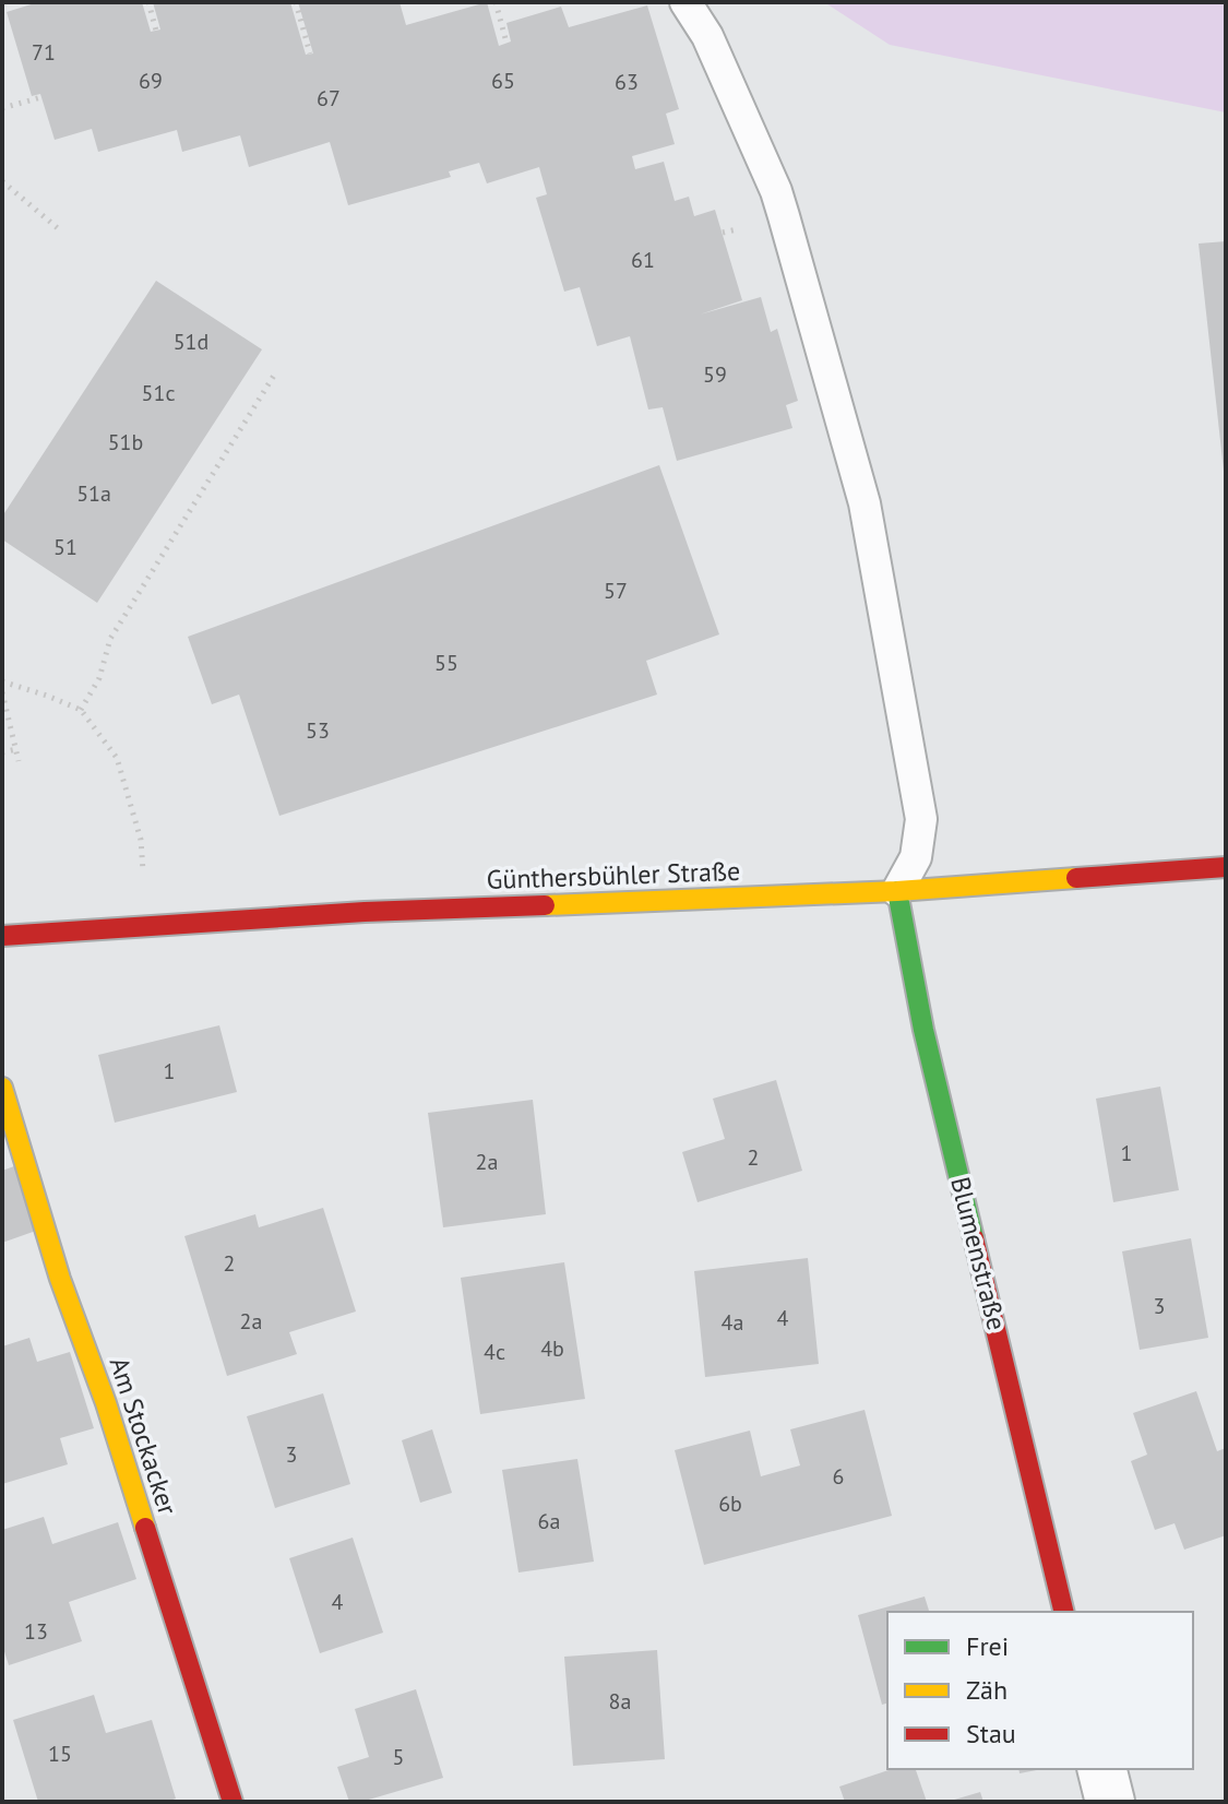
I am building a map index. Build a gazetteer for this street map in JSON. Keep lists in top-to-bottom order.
{
  "streets": {
    "street": ["Günthersbühler Straße", "Blumenstraße", "Am Stockacker"]
  },
  "crossings": [
    ["Günthersbühler Straße", "Blumenstraße"]
  ],
  "house_numbers": [
    "71",
    "69",
    "65",
    "63",
    "67",
    "61",
    "51d",
    "59",
    "51c",
    "51b",
    "51a",
    "51",
    "57",
    "55",
    "53",
    "1",
    "1",
    "2",
    "2a",
    "2",
    "3",
    "4",
    "2a",
    "4a",
    "4b",
    "4c",
    "3",
    "6",
    "6b",
    "6a",
    "4",
    "13",
    "8a",
    "15",
    "5"
  ],
  "legend": ["Frei", "Zäh", "Stau"]
}
